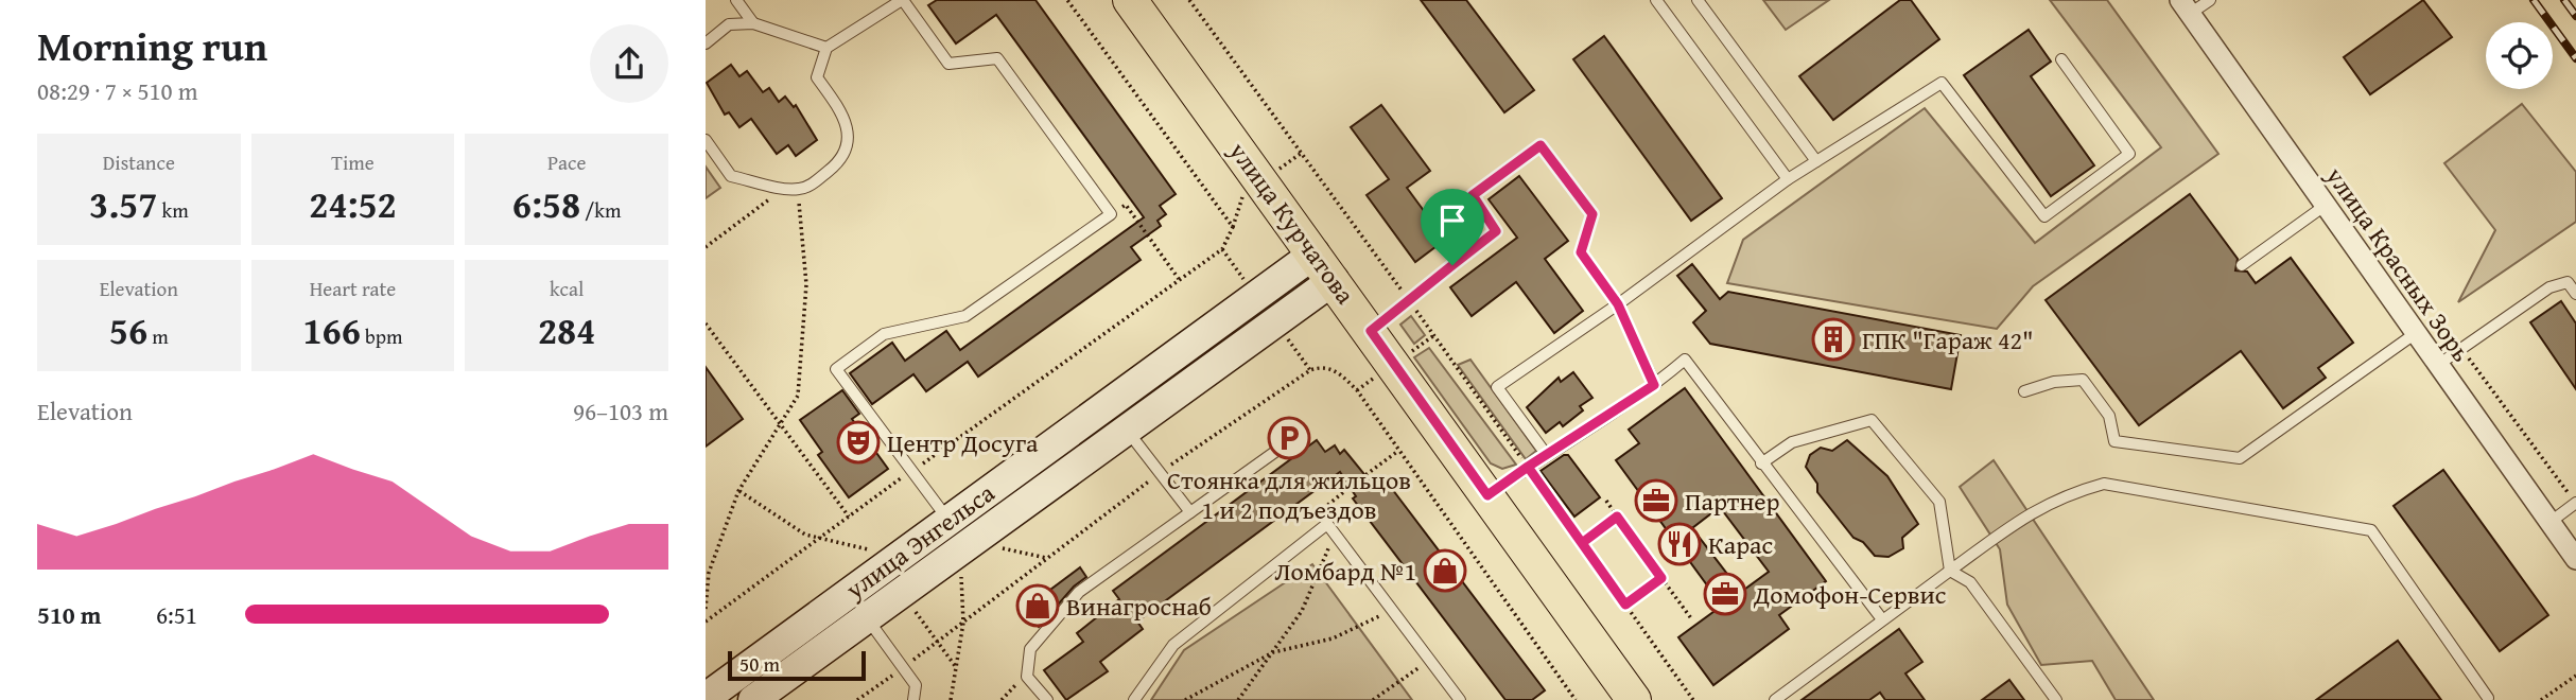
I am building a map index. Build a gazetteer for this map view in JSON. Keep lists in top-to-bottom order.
{
  "streets": {
    "main road": ["улица Курчатова", "улица Энгельса"],
    "street": ["улица Красных Зорь"]
  },
  "crossings": [
    ["улица Курчатова", "улица Энгельса"]
  ],
  "places": {
    "building": ["ГПК \"Гараж 42\""],
    "parking": ["Стоянка для жильцов 1 и 2 подъездов"],
    "theatre": ["Центр Досуга"],
    "office": ["Партнер", "Домофон-Сервис"],
    "restaurant": ["Карас"],
    "shop": ["Ломбард №1", "Винагроснаб"]
  },
  "scale_bar": "50 m",
  "page": {
    "heading": ["Morning run", "08:29 · 7 × 510 m"],
    "stats": [
      ["Distance", "3.57 km"],
      ["Time", "24:52"],
      ["Pace", "6:58 /km"],
      ["Elevation", "56 m"],
      ["Heart rate", "166 bpm"],
      ["kcal", "284"]
    ],
    "chart": ["Elevation", "96–103 m"],
    "list": [
      {
        "name": "510 m",
        "note": "6:51"
      }
    ],
    "scale": "50 m"
  }
}
